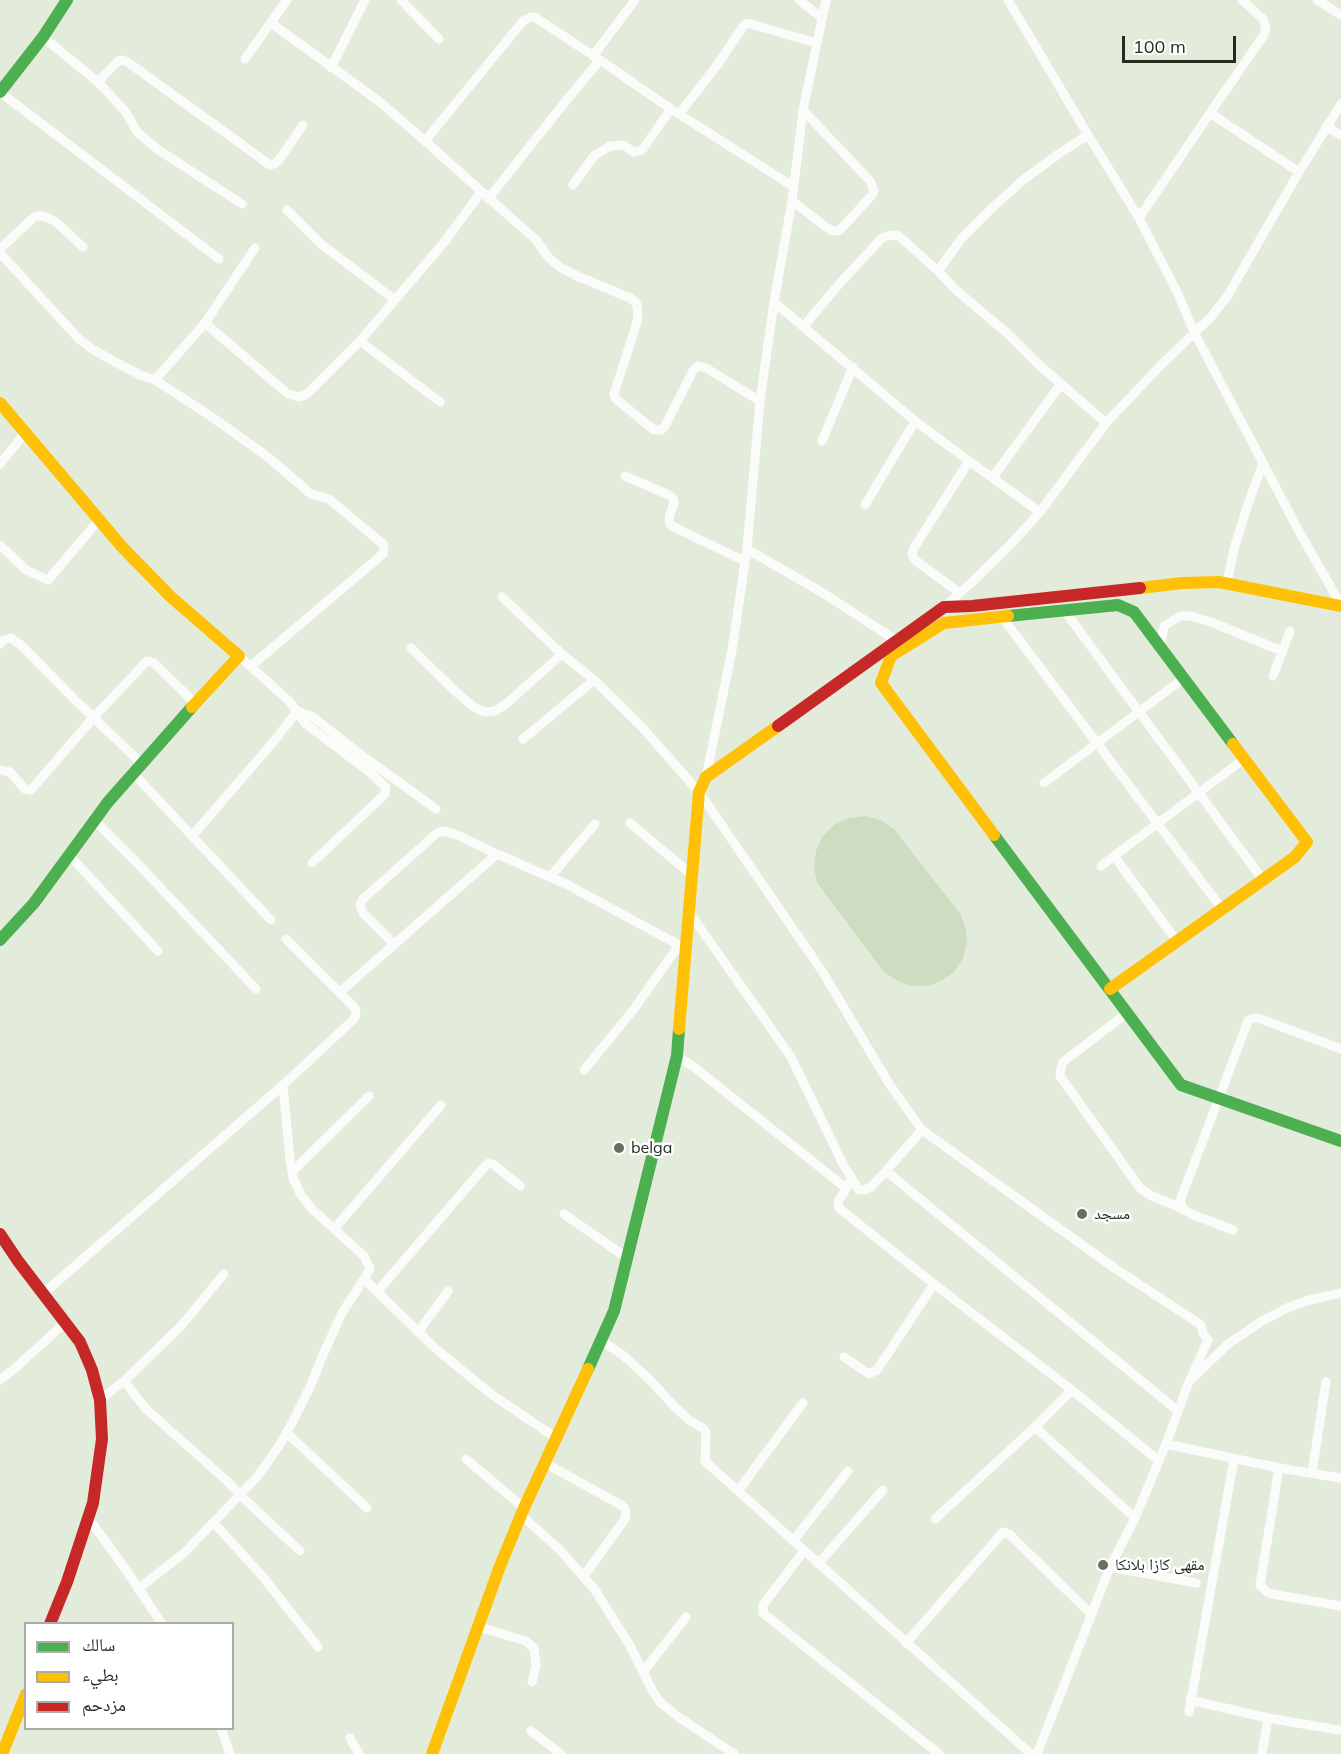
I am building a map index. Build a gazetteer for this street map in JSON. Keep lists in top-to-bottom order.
{
  "places": ["belga", "مسجد", "مقهى كازا بلانكا"],
  "legend": ["سالك", "بطيء", "مزدحم"],
  "scale_bar": "100 m"
}
